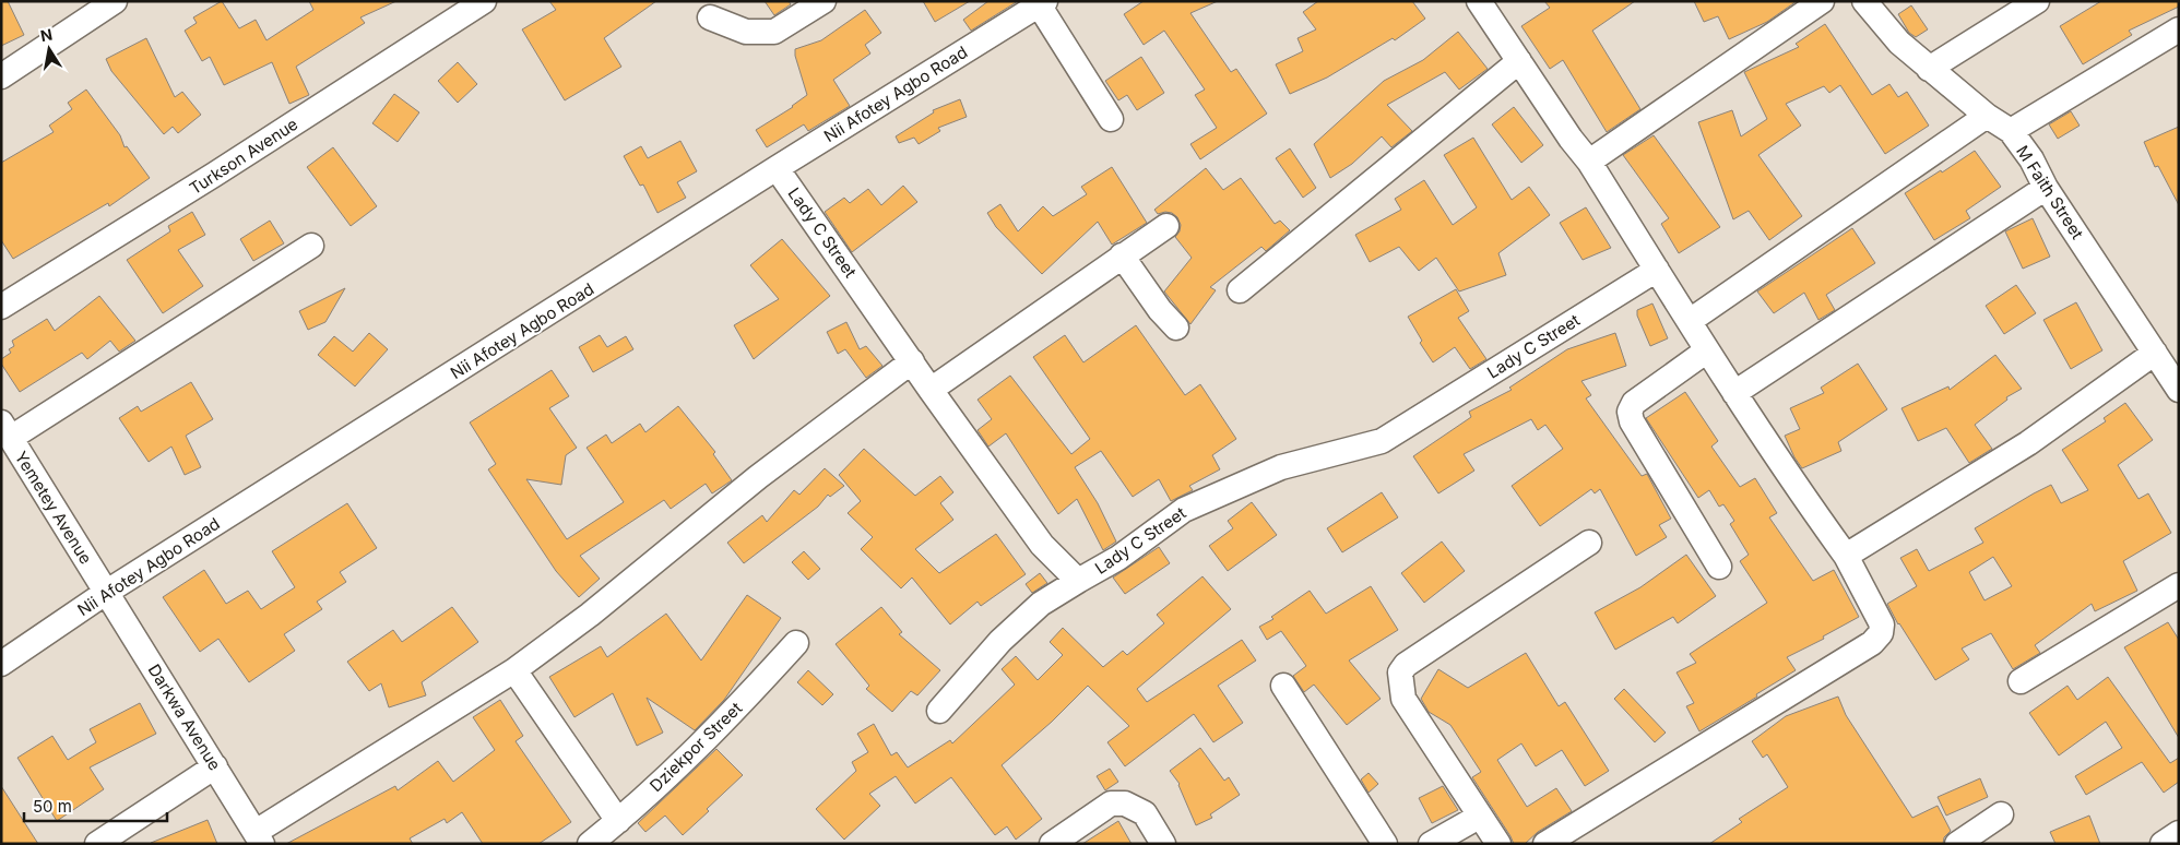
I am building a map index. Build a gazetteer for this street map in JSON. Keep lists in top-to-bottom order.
{
  "streets": {
    "street": [
      "Nii Afotey Agbo Road",
      "Turkson Avenue",
      "M Faith Street",
      "Lady C Street",
      "Yemetey Avenue",
      "Darkwa Avenue",
      "Dziekpor Street"
    ]
  },
  "crossings": [
    ["Nii Afotey Agbo Road", "Lady C Street"],
    ["Nii Afotey Agbo Road", "Yemetey Avenue"],
    ["Nii Afotey Agbo Road", "Darkwa Avenue"],
    ["Yemetey Avenue", "Darkwa Avenue"]
  ],
  "scale_bar": "50 m",
  "north": "top"
}
